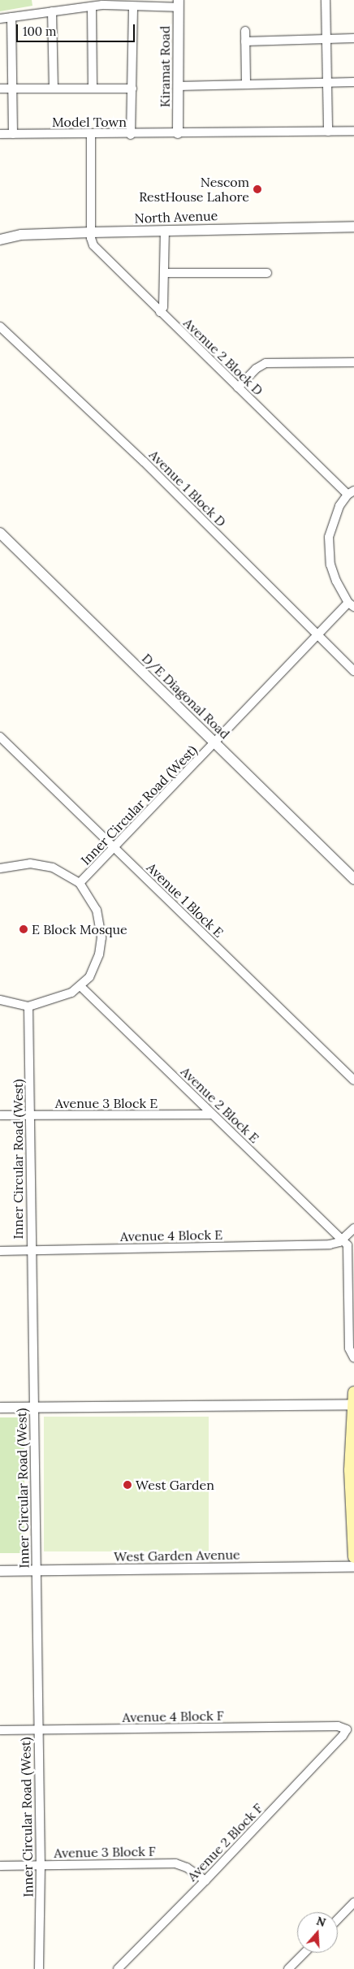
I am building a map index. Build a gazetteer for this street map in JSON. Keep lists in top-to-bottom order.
{
  "streets": {
    "street": [
      "Kiramat Road",
      "Model Town",
      "North Avenue",
      "Avenue 2 Block D",
      "Avenue 1 Block D",
      "D/E Diagonal Road",
      "Inner Circular Road (West)",
      "Avenue 1 Block E",
      "Avenue 3 Block E",
      "Avenue 2 Block E",
      "Avenue 4 Block E",
      "West Garden Avenue",
      "Avenue 4 Block F",
      "Avenue 2 Block F",
      "Avenue 3 Block F"
    ]
  },
  "crossings": [
    ["Kiramat Road", "Model Town"],
    ["North Avenue", "Avenue 2 Block D"],
    ["Avenue 1 Block D", "Inner Circular Road (West)"],
    ["D/E Diagonal Road", "Inner Circular Road (West)"],
    ["Inner Circular Road (West)", "Avenue 1 Block E"],
    ["Inner Circular Road (West)", "Avenue 3 Block E"],
    ["Inner Circular Road (West)", "Avenue 4 Block E"],
    ["Inner Circular Road (West)", "West Garden Avenue"],
    ["Inner Circular Road (West)", "Avenue 4 Block F"],
    ["Inner Circular Road (West)", "Avenue 3 Block F"],
    ["Avenue 3 Block E", "Avenue 2 Block E"],
    ["Avenue 2 Block E", "Avenue 4 Block E"],
    ["Avenue 4 Block F", "Avenue 2 Block F"],
    ["Avenue 2 Block F", "Avenue 3 Block F"]
  ],
  "places": ["Nescom RestHouse Lahore", "E Block Mosque", "West Garden"],
  "scale_bar": "100 m",
  "north": "top"
}
